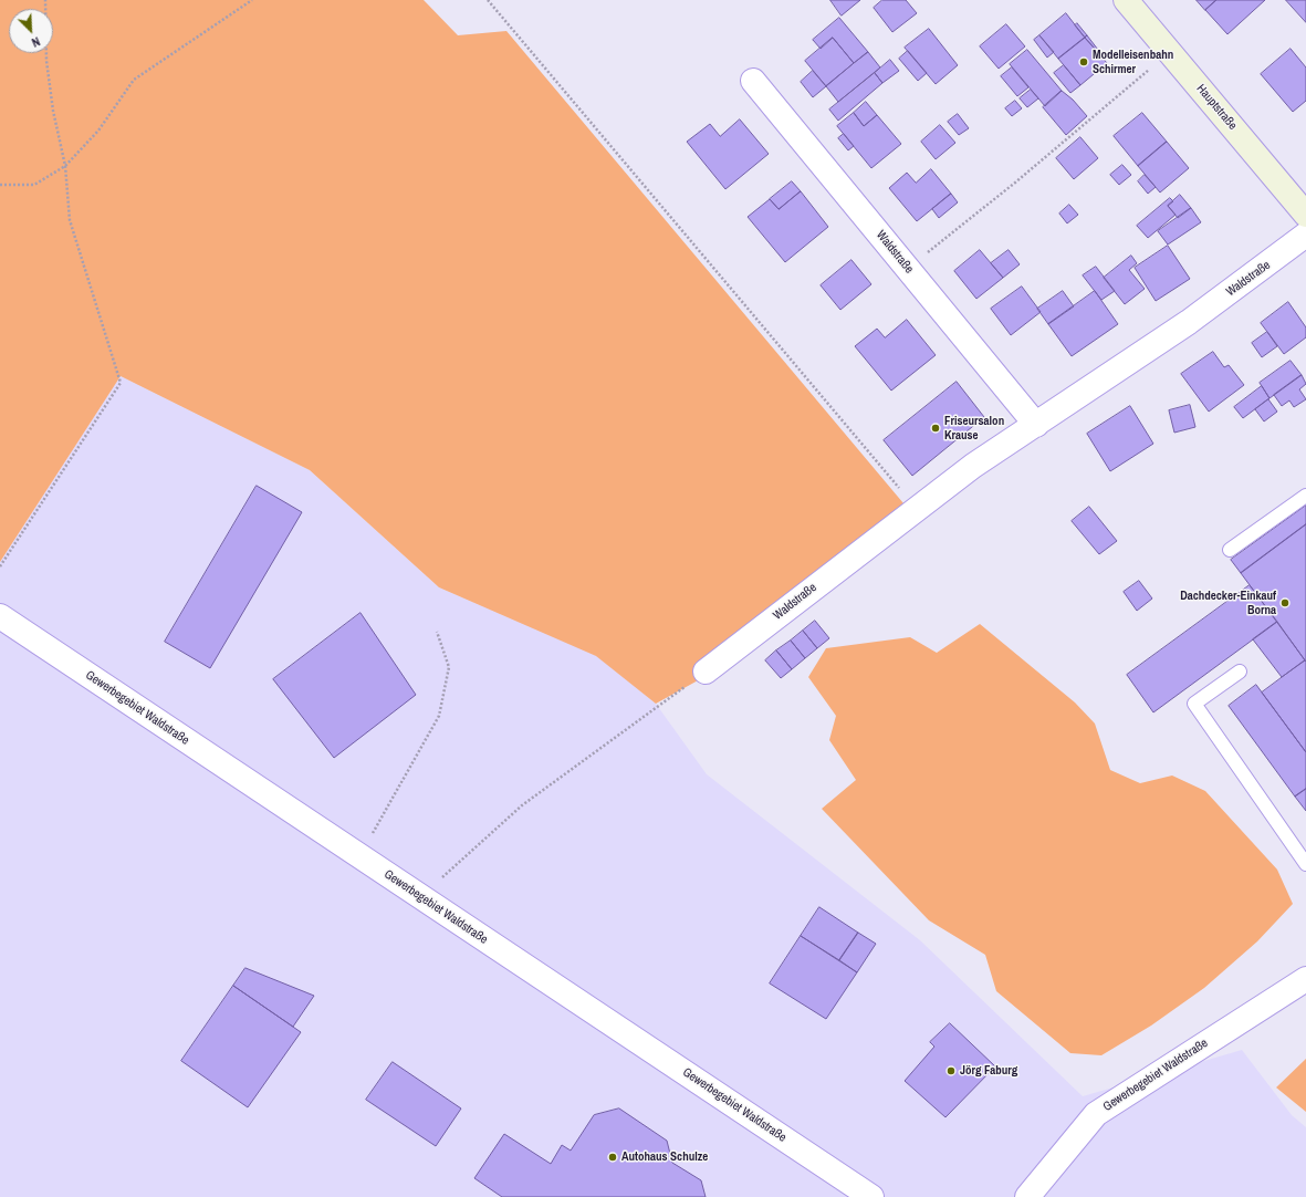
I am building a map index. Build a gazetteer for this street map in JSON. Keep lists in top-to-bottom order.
{
  "streets": {
    "main road": ["Hauptstraße"],
    "street": ["Waldstraße", "Gewerbegebiet Waldstraße"]
  },
  "places": [
    "Modelleisenbahn Schirmer",
    "Friseursalon Krause",
    "Dachdecker-Einkauf Borna",
    "Jörg Faburg",
    "Autohaus Schulze"
  ],
  "north": "bottom right"
}
